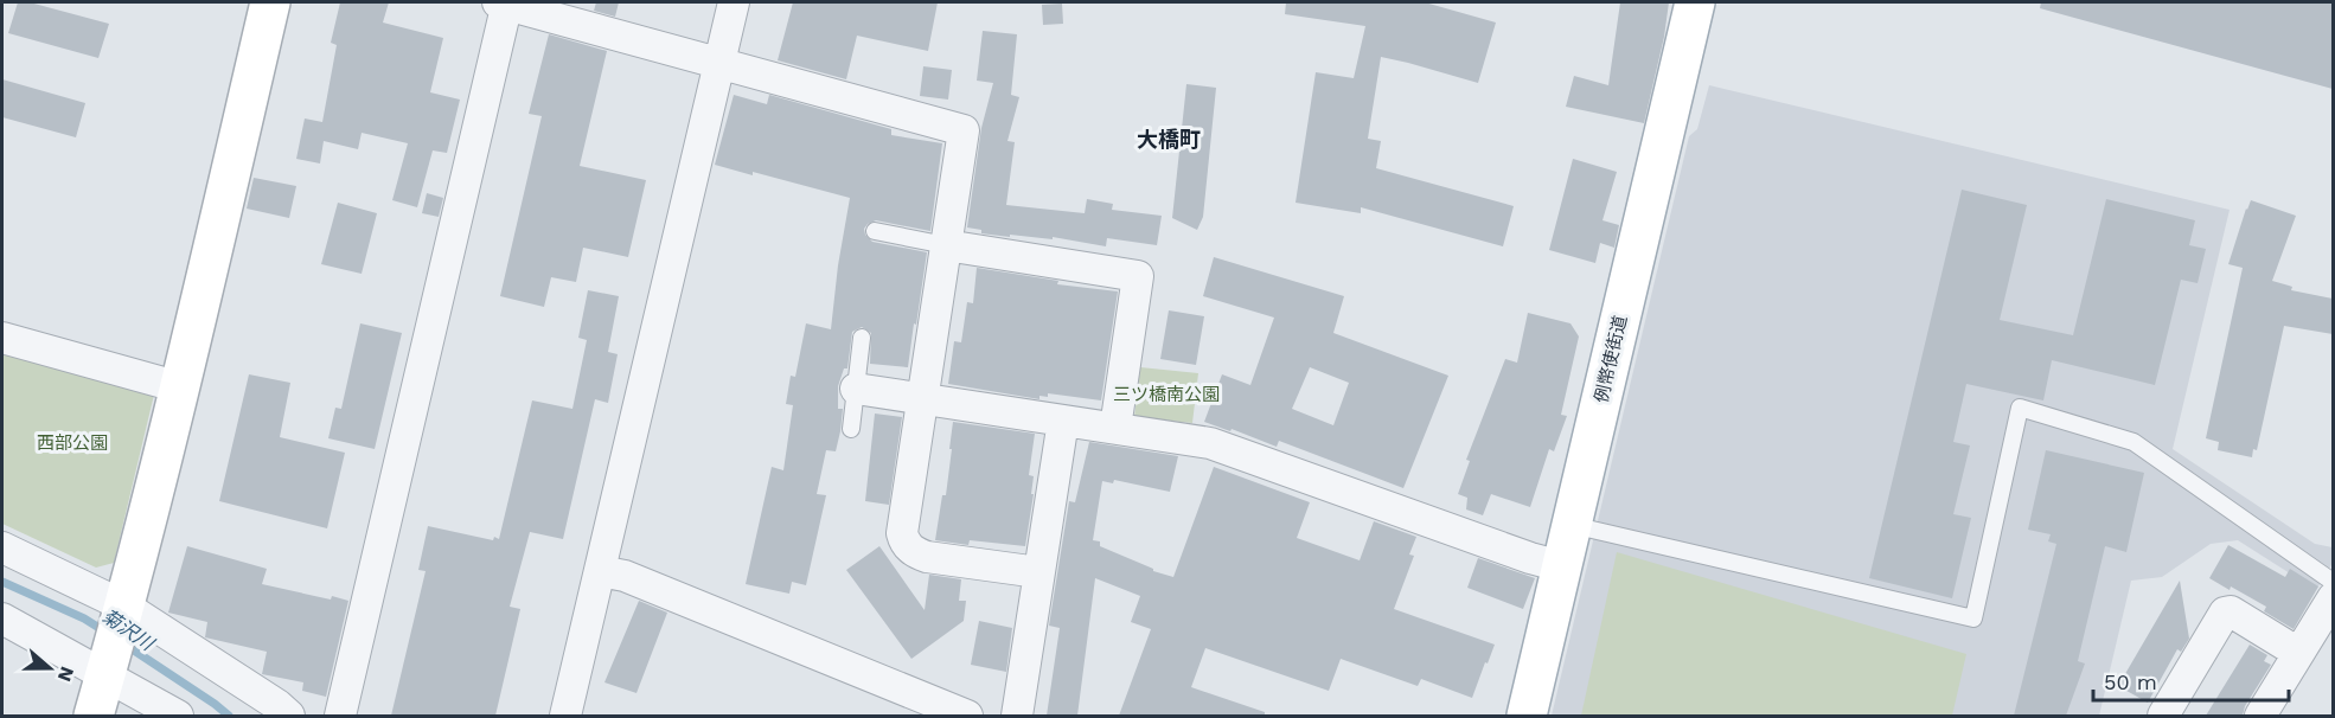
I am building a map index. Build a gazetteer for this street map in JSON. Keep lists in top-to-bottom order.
{
  "streets": {
    "main road": ["例幣使街道"]
  },
  "districts": ["大橋町"],
  "water": ["菊沢川"],
  "parks": ["三ツ橋南公園", "西部公園"],
  "scale_bar": "50 m",
  "north": "right"
}
